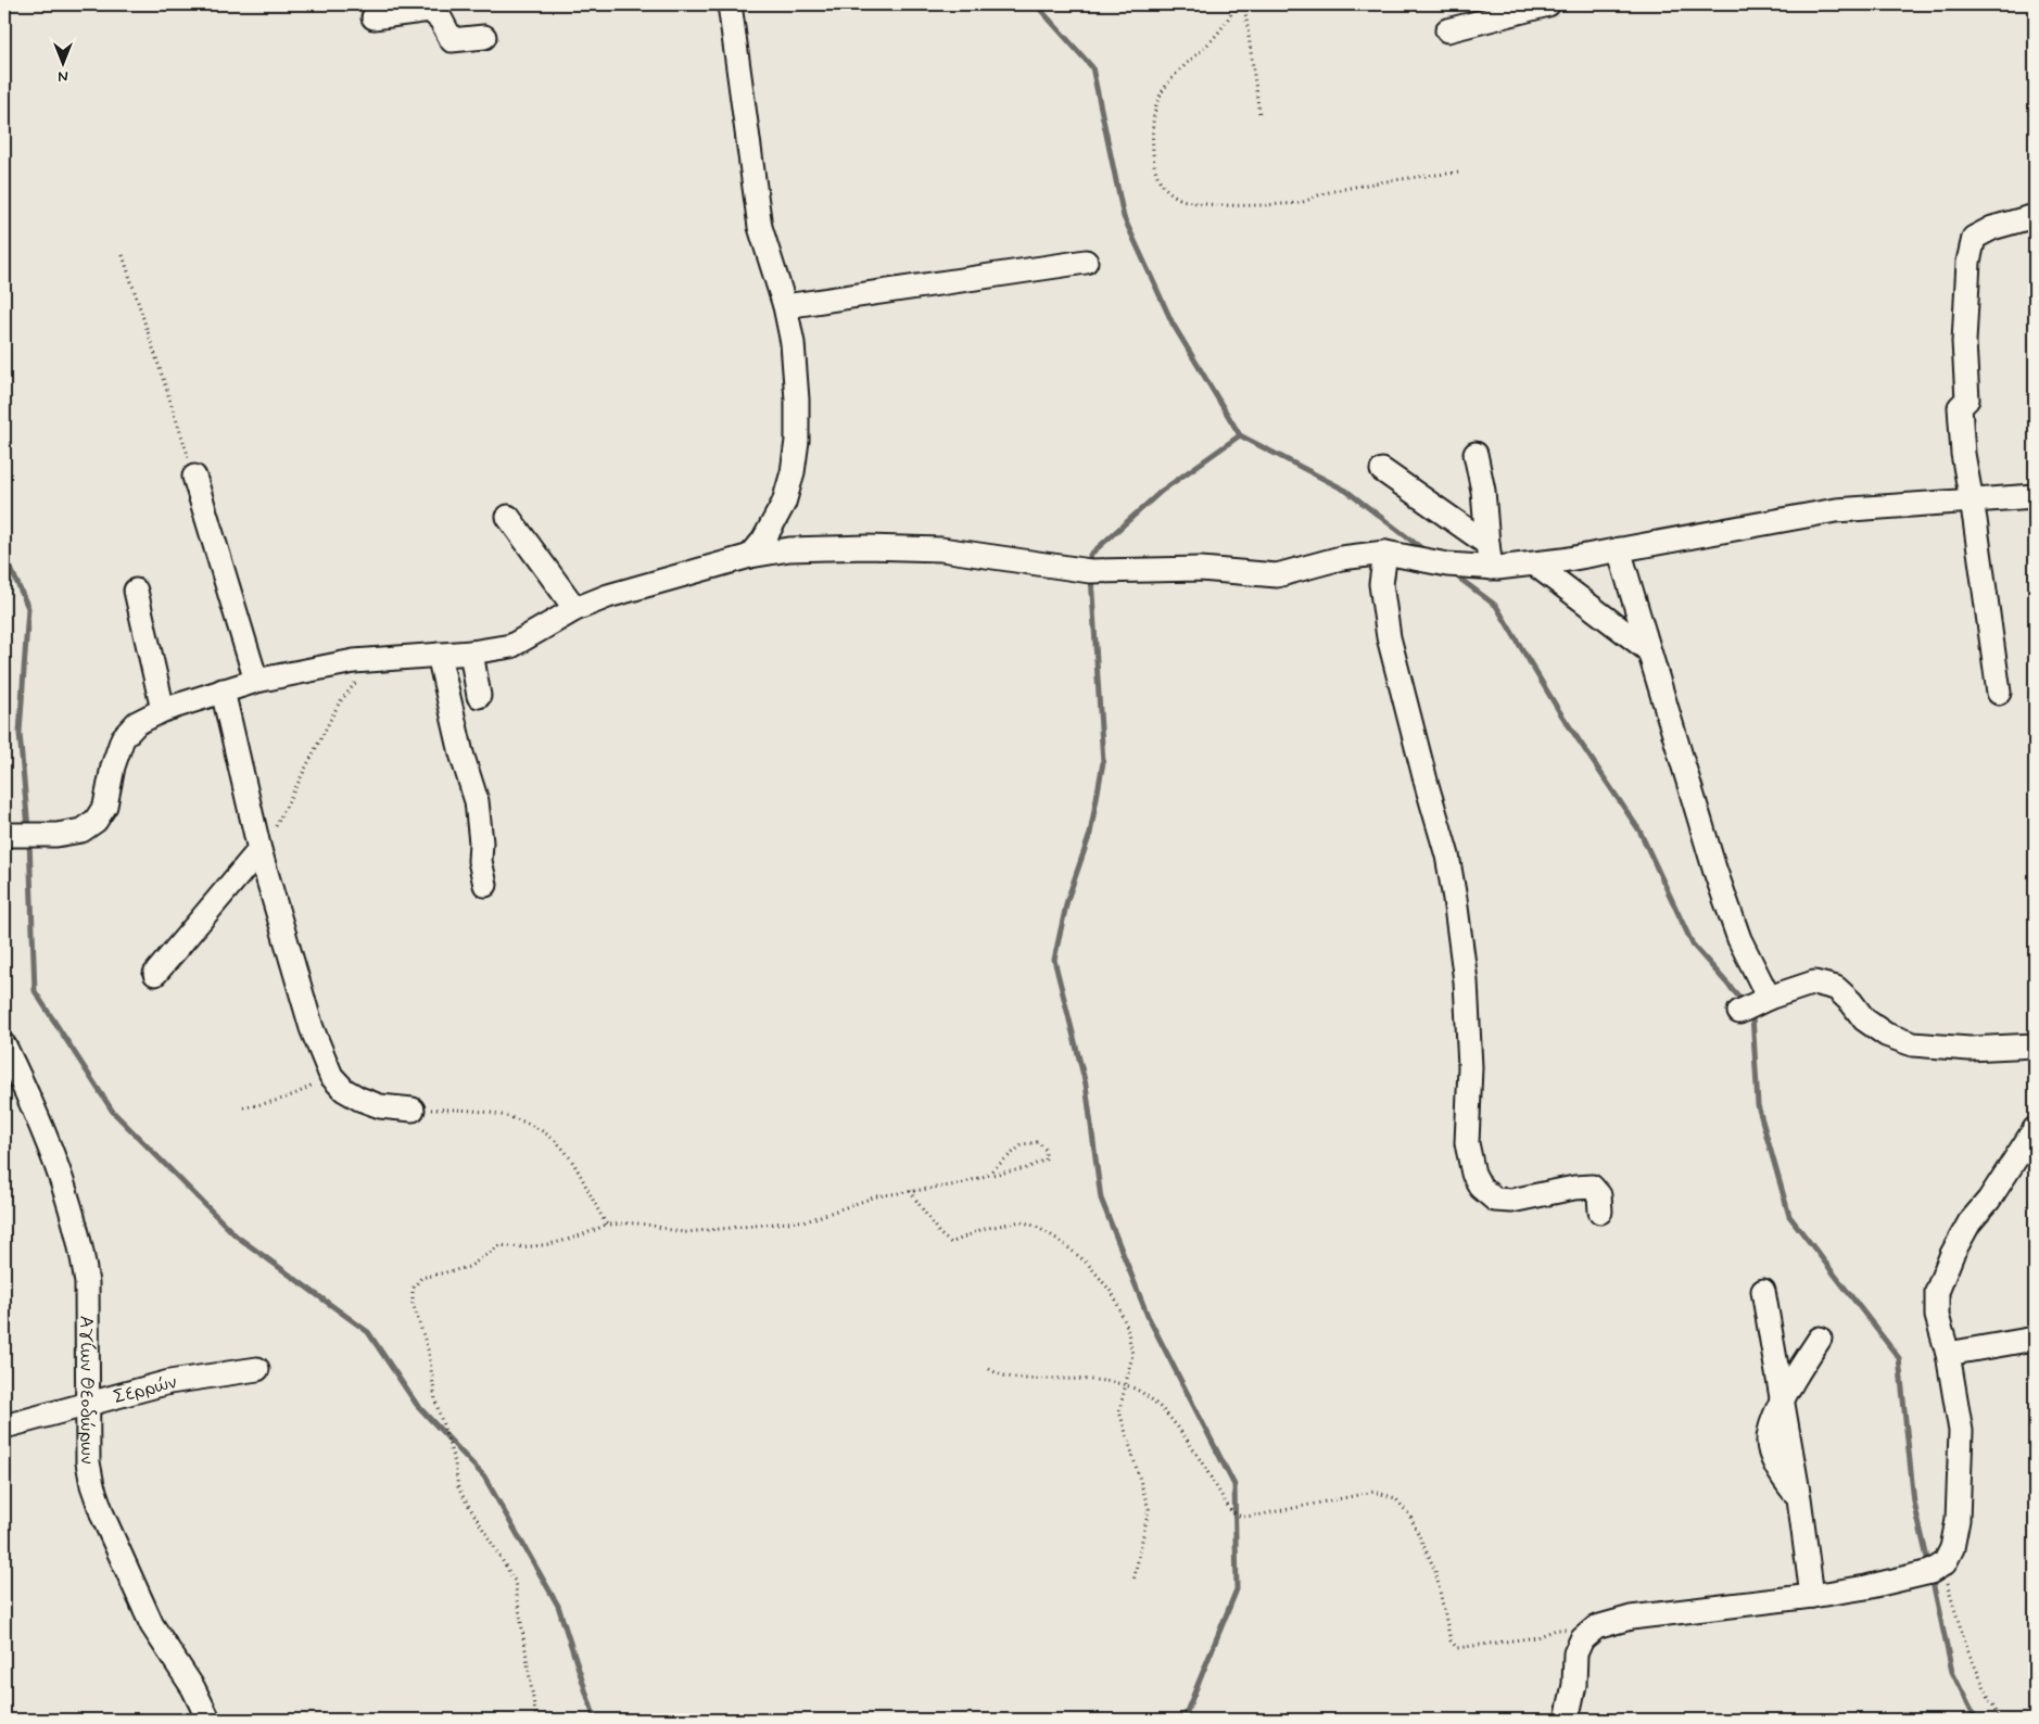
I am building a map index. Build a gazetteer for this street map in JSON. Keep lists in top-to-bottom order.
{
  "streets": {
    "street": ["Αγίων Θεοδώρων", "Σερρών"]
  },
  "crossings": [
    ["Αγίων Θεοδώρων", "Σερρών"]
  ],
  "north": "bottom"
}
